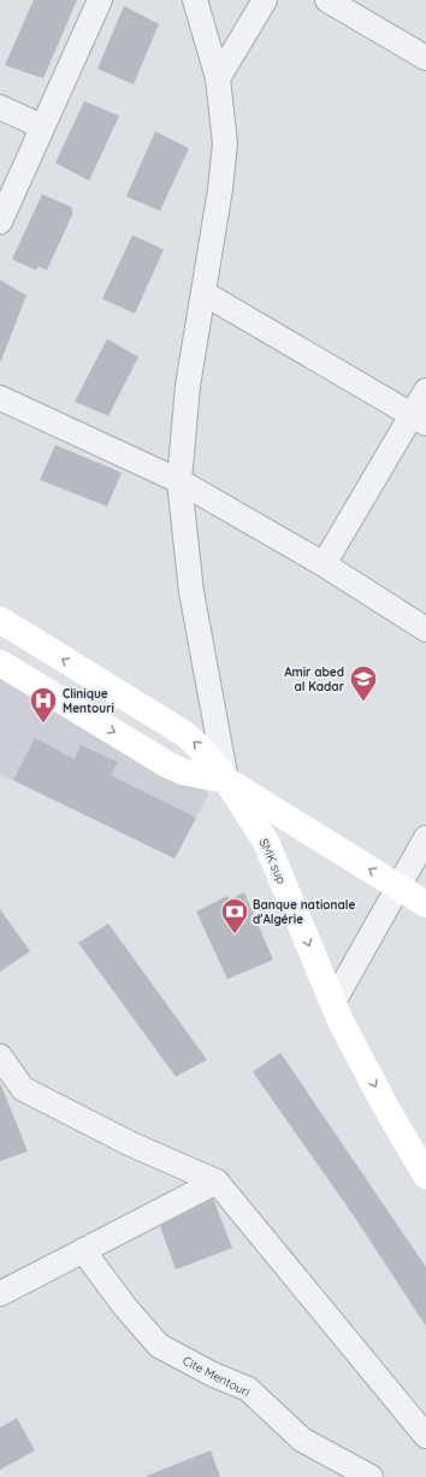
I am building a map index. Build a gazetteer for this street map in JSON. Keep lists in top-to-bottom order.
{
  "streets": {
    "main road": ["SMK sup"],
    "street": ["Cite Mentouri"]
  },
  "one_way": ["SMK sup"],
  "places": {
    "school or university": ["Amir abed al Kadar"],
    "hospital": ["Clinique Mentouri"],
    "bank": ["Banque nationale d'Algérie"]
  }
}
